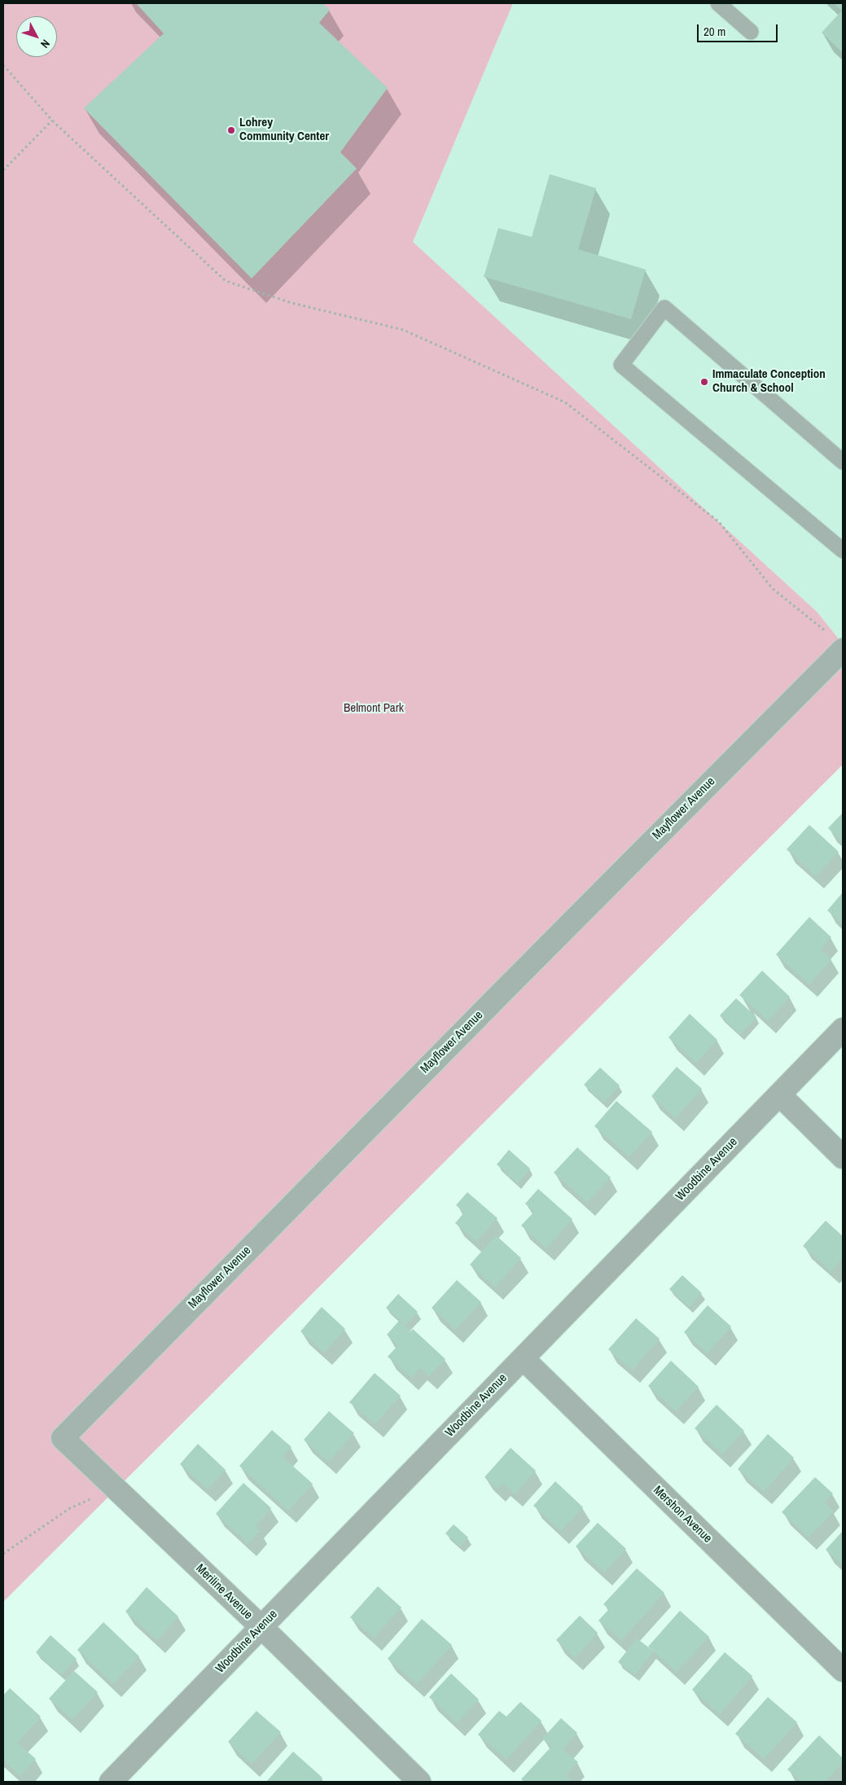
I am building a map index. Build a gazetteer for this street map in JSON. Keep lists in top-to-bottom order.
{
  "streets": {
    "street": [
      "Mayflower Avenue",
      "Woodbine Avenue",
      "Mershon Avenue",
      "Meriline Avenue"
    ]
  },
  "crossings": [
    ["Mayflower Avenue", "Meriline Avenue"],
    ["Woodbine Avenue", "Mershon Avenue"],
    ["Woodbine Avenue", "Meriline Avenue"]
  ],
  "parks": ["Belmont Park"],
  "places": ["Lohrey Community Center", "Immaculate Conception Church & School"],
  "scale_bar": "20 m",
  "north": "bottom right"
}
